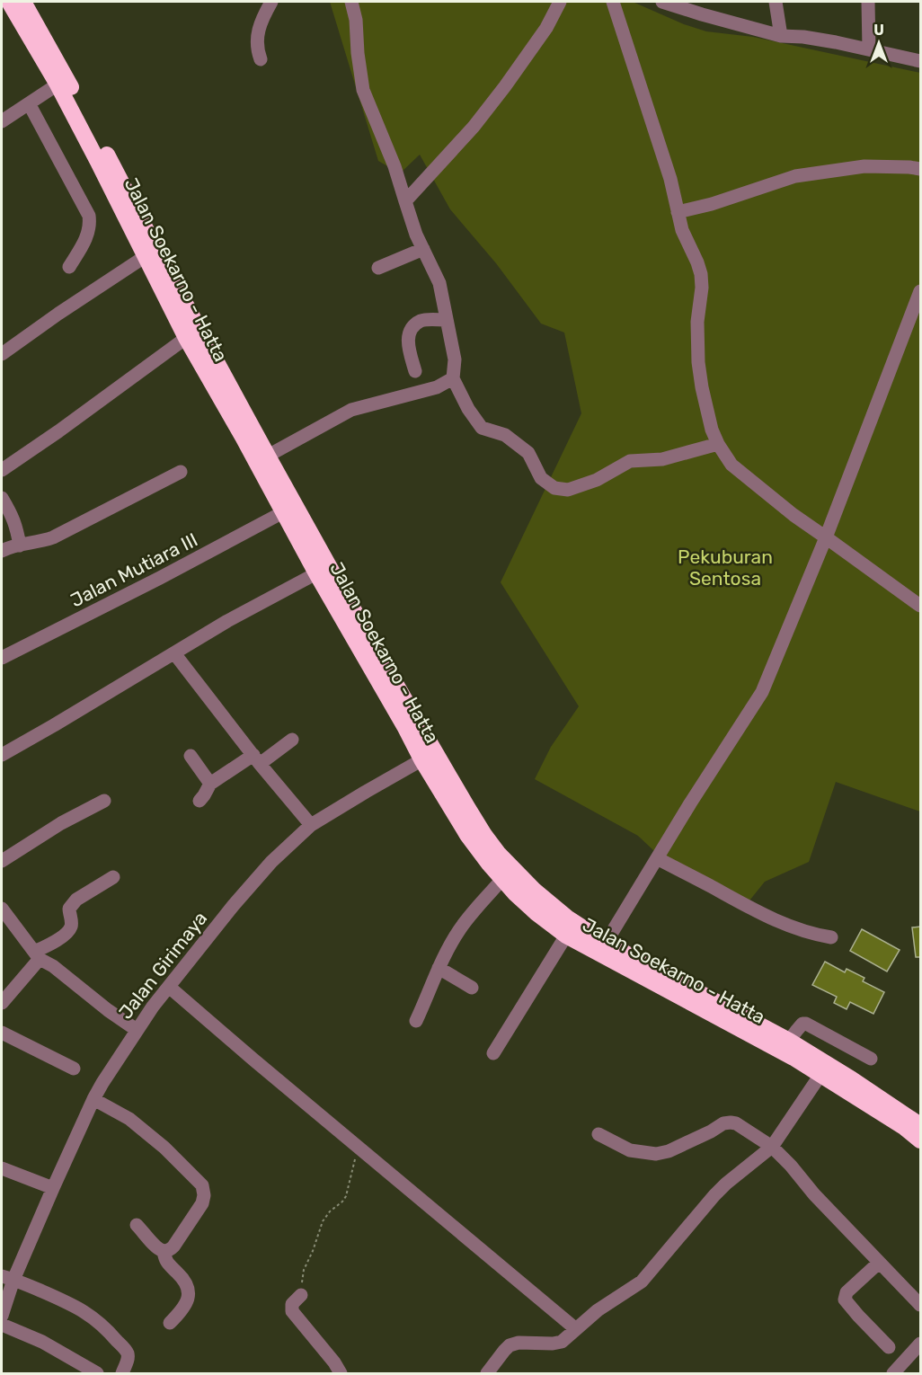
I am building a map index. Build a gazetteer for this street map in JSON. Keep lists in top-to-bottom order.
{
  "streets": {
    "highway": ["Jalan Soekarno - Hatta"],
    "street": ["Jalan Mutiara III", "Jalan Girimaya"]
  },
  "crossings": [
    ["Jalan Soekarno - Hatta", "Jalan Mutiara III"],
    ["Jalan Soekarno - Hatta", "Jalan Girimaya"]
  ],
  "parks": ["Pekuburan Sentosa"],
  "north": "top"
}
